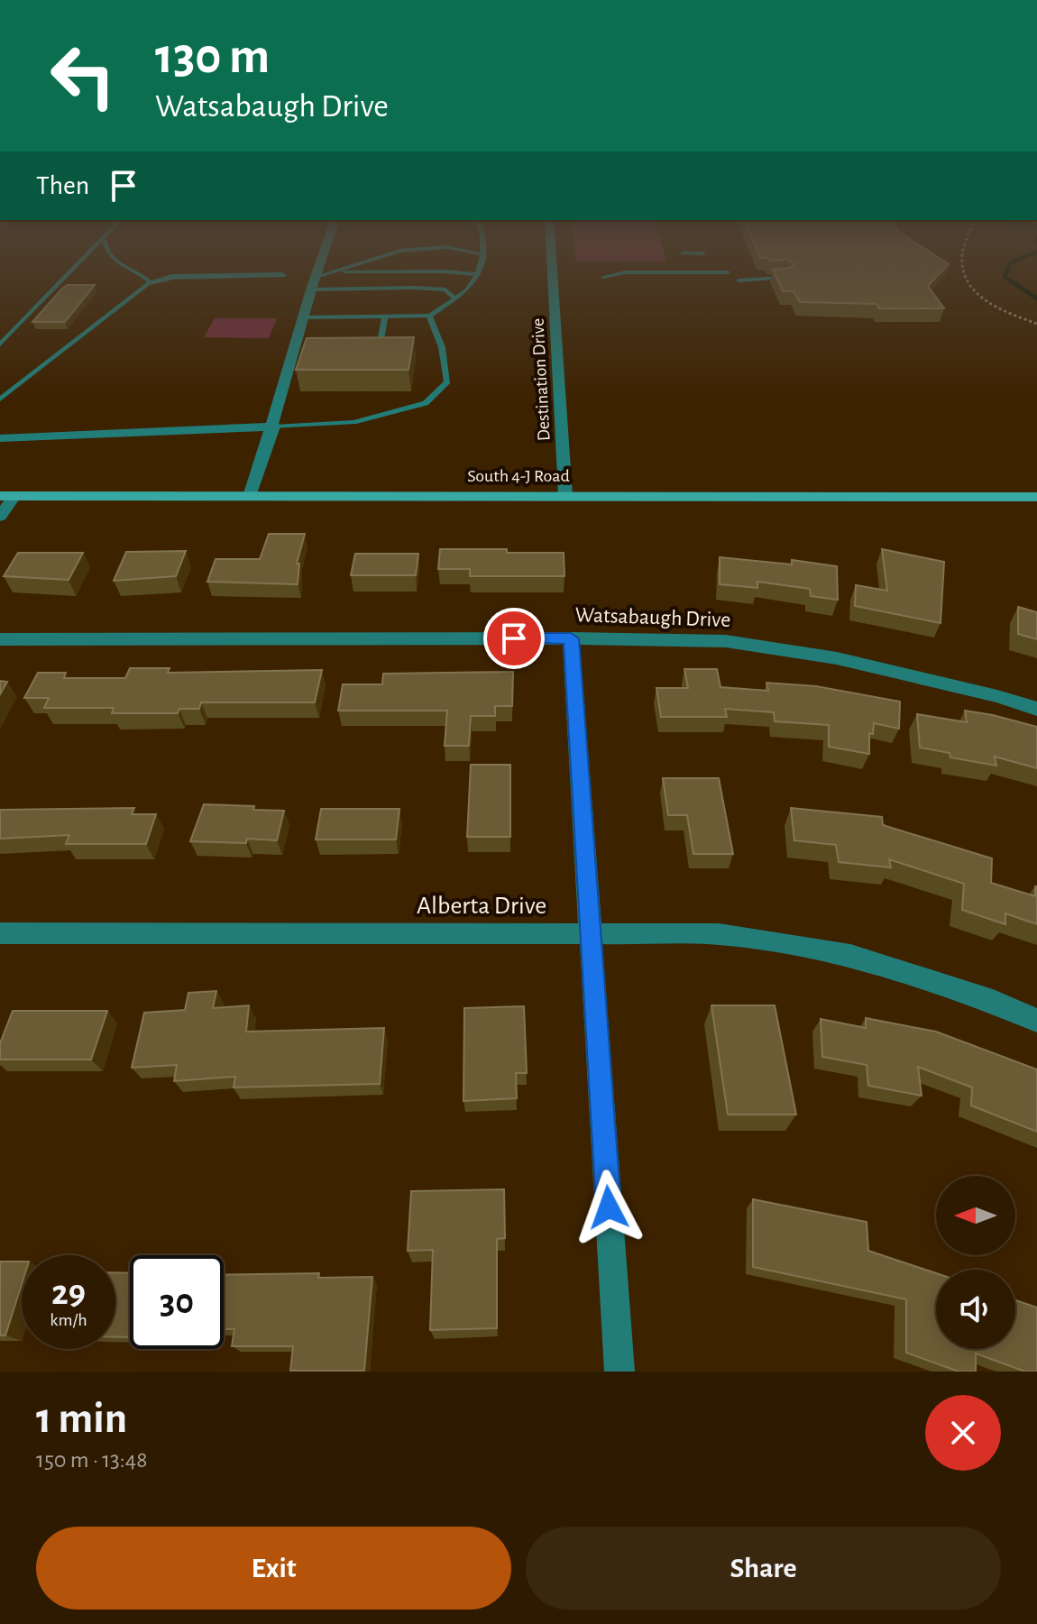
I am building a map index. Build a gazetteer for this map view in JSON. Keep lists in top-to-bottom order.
{
  "streets": {
    "main road": ["South 4-J Road"],
    "street": ["Destination Drive", "Watsabaugh Drive", "Alberta Drive"]
  },
  "crossings": [
    ["Destination Drive", "South 4-J Road"]
  ],
  "north": "left",
  "page": {
    "turn": ["130 m", "Watsabaugh Drive"],
    "then": "Then",
    "speed": "29 km/h",
    "limit": "30",
    "heading": ["1 min", "150 m · 13:48"],
    "buttons": ["Exit", "Share"]
  }
}
